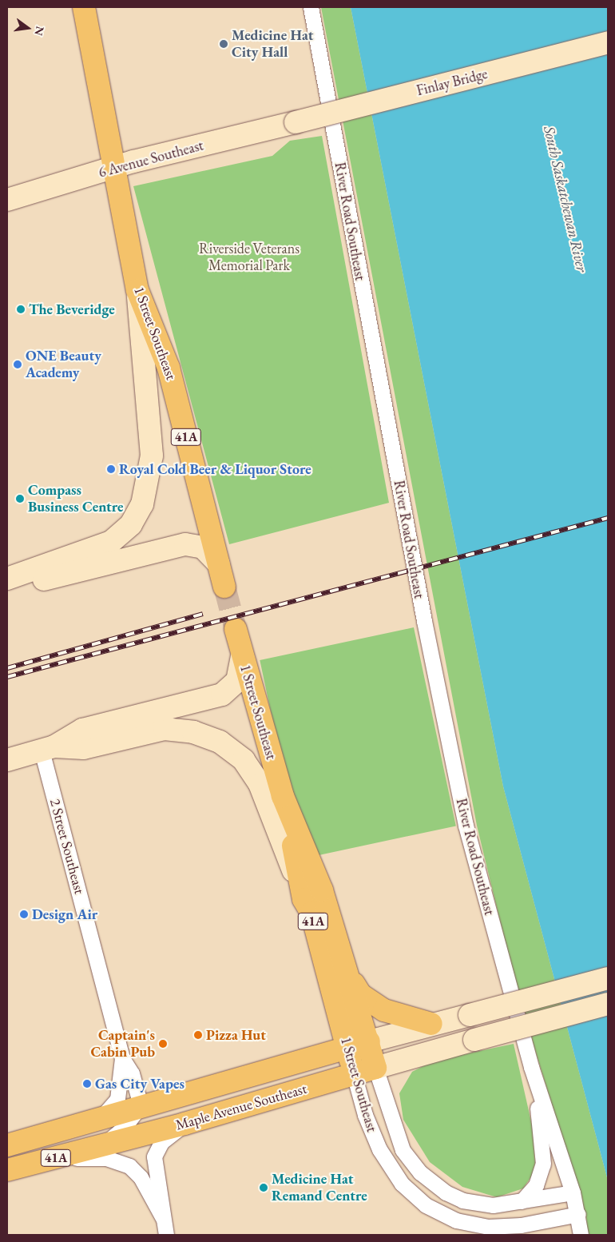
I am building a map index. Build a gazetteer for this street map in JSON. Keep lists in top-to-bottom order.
{
  "streets": {
    "main road": ["1 Street Southeast", "41A", "Maple Avenue Southeast"],
    "street": [
      "Finlay Bridge",
      "6 Avenue Southeast",
      "River Road Southeast",
      "2 Street Southeast"
    ]
  },
  "crossings": [
    ["Finlay Bridge", "6 Avenue Southeast"],
    ["6 Avenue Southeast", "1 Street Southeast"],
    ["River Road Southeast", "1 Street Southeast"],
    ["1 Street Southeast", "Maple Avenue Southeast"],
    ["2 Street Southeast", "Maple Avenue Southeast"]
  ],
  "water": ["South Saskatchewan River"],
  "parks": ["Riverside Veterans Memorial Park"],
  "places": [
    "Medicine Hat City Hall",
    "The Beveridge",
    "ONE Beauty Academy",
    "Royal Cold Beer & Liquor Store",
    "Compass Business Centre",
    "Design Air",
    "Pizza Hut",
    "Captain's Cabin Pub",
    "Gas City Vapes",
    "Medicine Hat Remand Centre"
  ],
  "north": "right"
}
